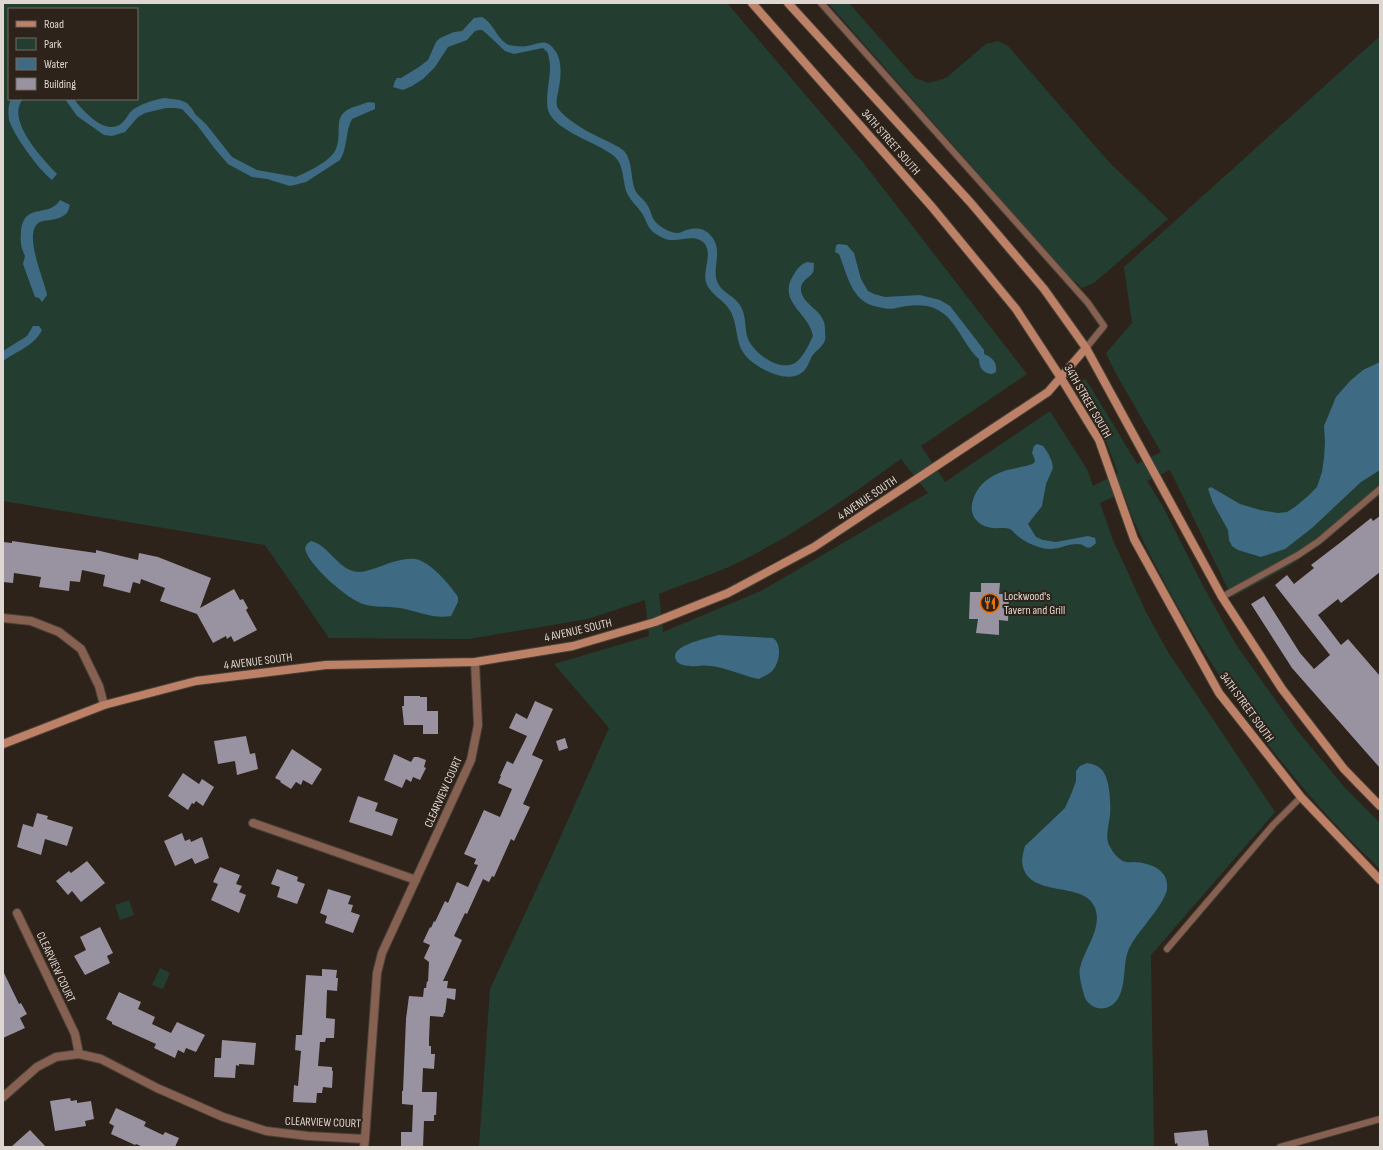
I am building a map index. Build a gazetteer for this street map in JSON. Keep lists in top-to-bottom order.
{
  "streets": {
    "main road": ["34TH STREET SOUTH", "4 AVENUE SOUTH"],
    "street": ["CLEARVIEW COURT"]
  },
  "crossings": [
    ["34TH STREET SOUTH", "4 AVENUE SOUTH"],
    ["4 AVENUE SOUTH", "CLEARVIEW COURT"]
  ],
  "places": {
    "restaurant": ["Lockwood's Tavern and Grill"]
  },
  "legend": [
    "Road",
    "Park",
    "Water",
    "Building"
  ]
}
